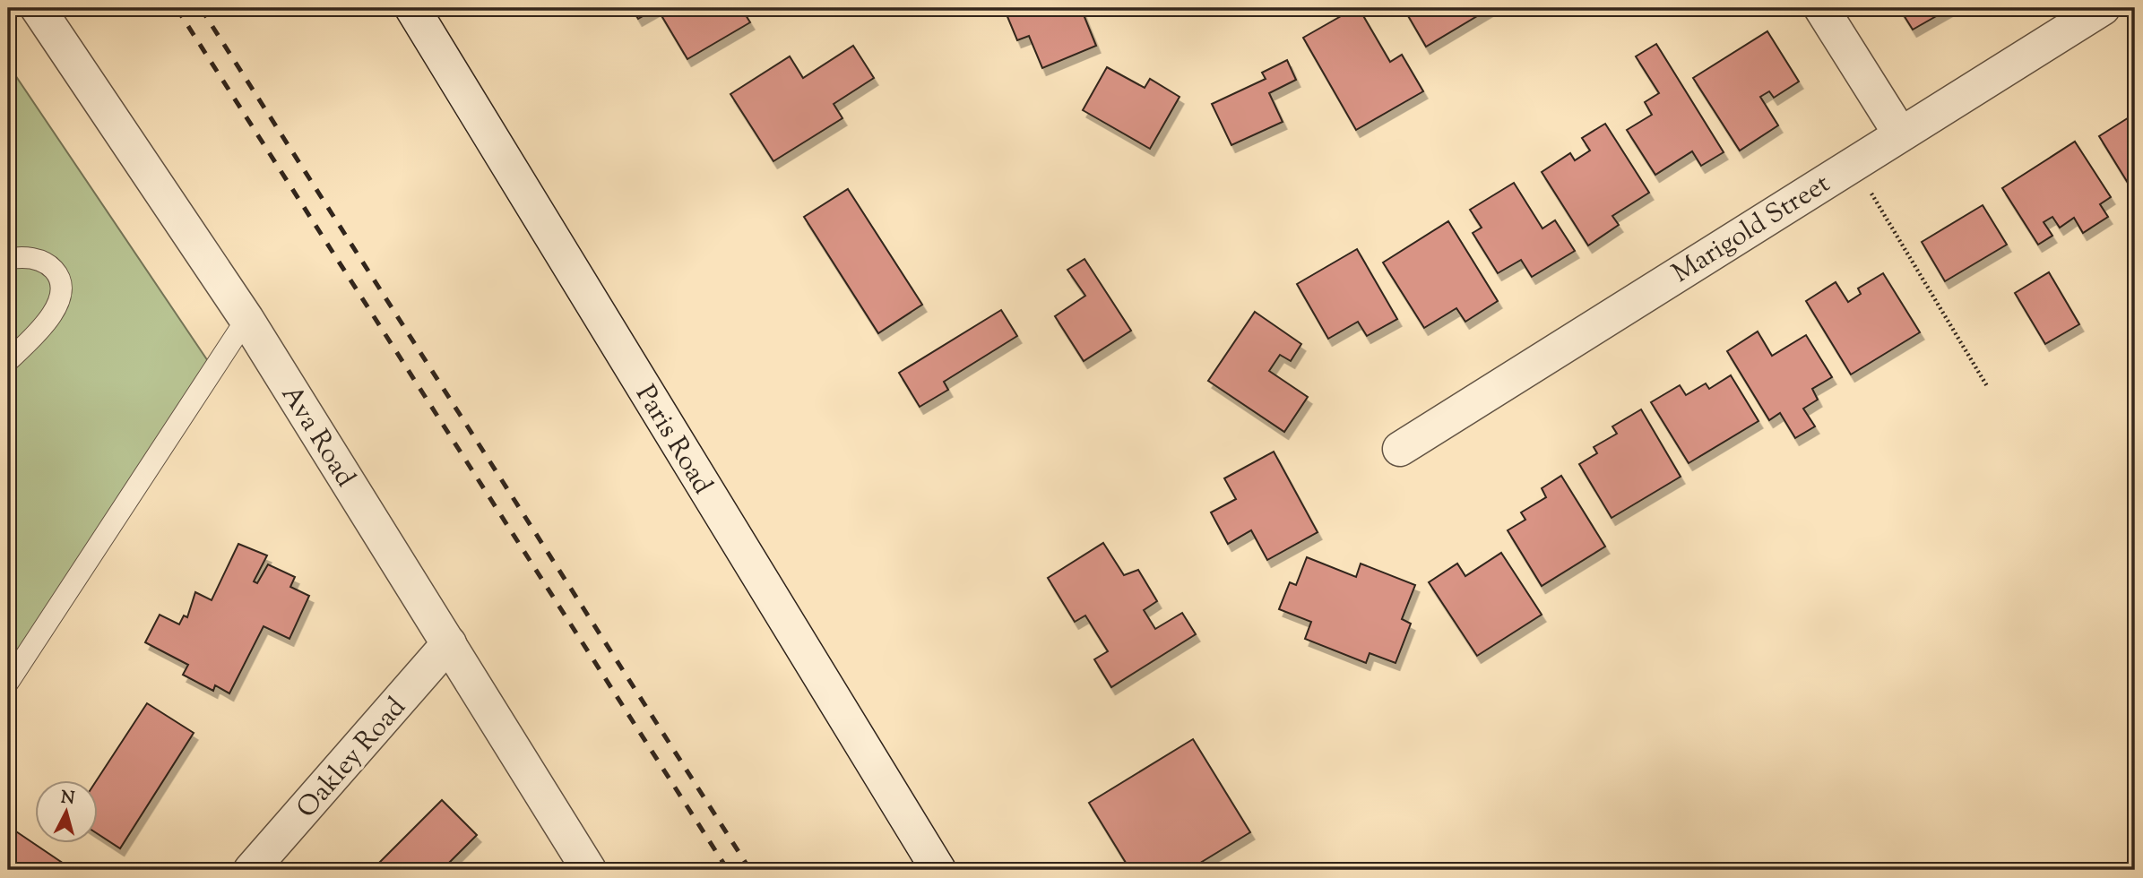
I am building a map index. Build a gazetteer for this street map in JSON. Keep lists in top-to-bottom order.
{
  "streets": {
    "street": [
      "Marigold Street",
      "Ava Road",
      "Paris Road",
      "Oakley Road"
    ]
  },
  "crossings": [
    ["Ava Road", "Oakley Road"]
  ],
  "north": "top"
}
